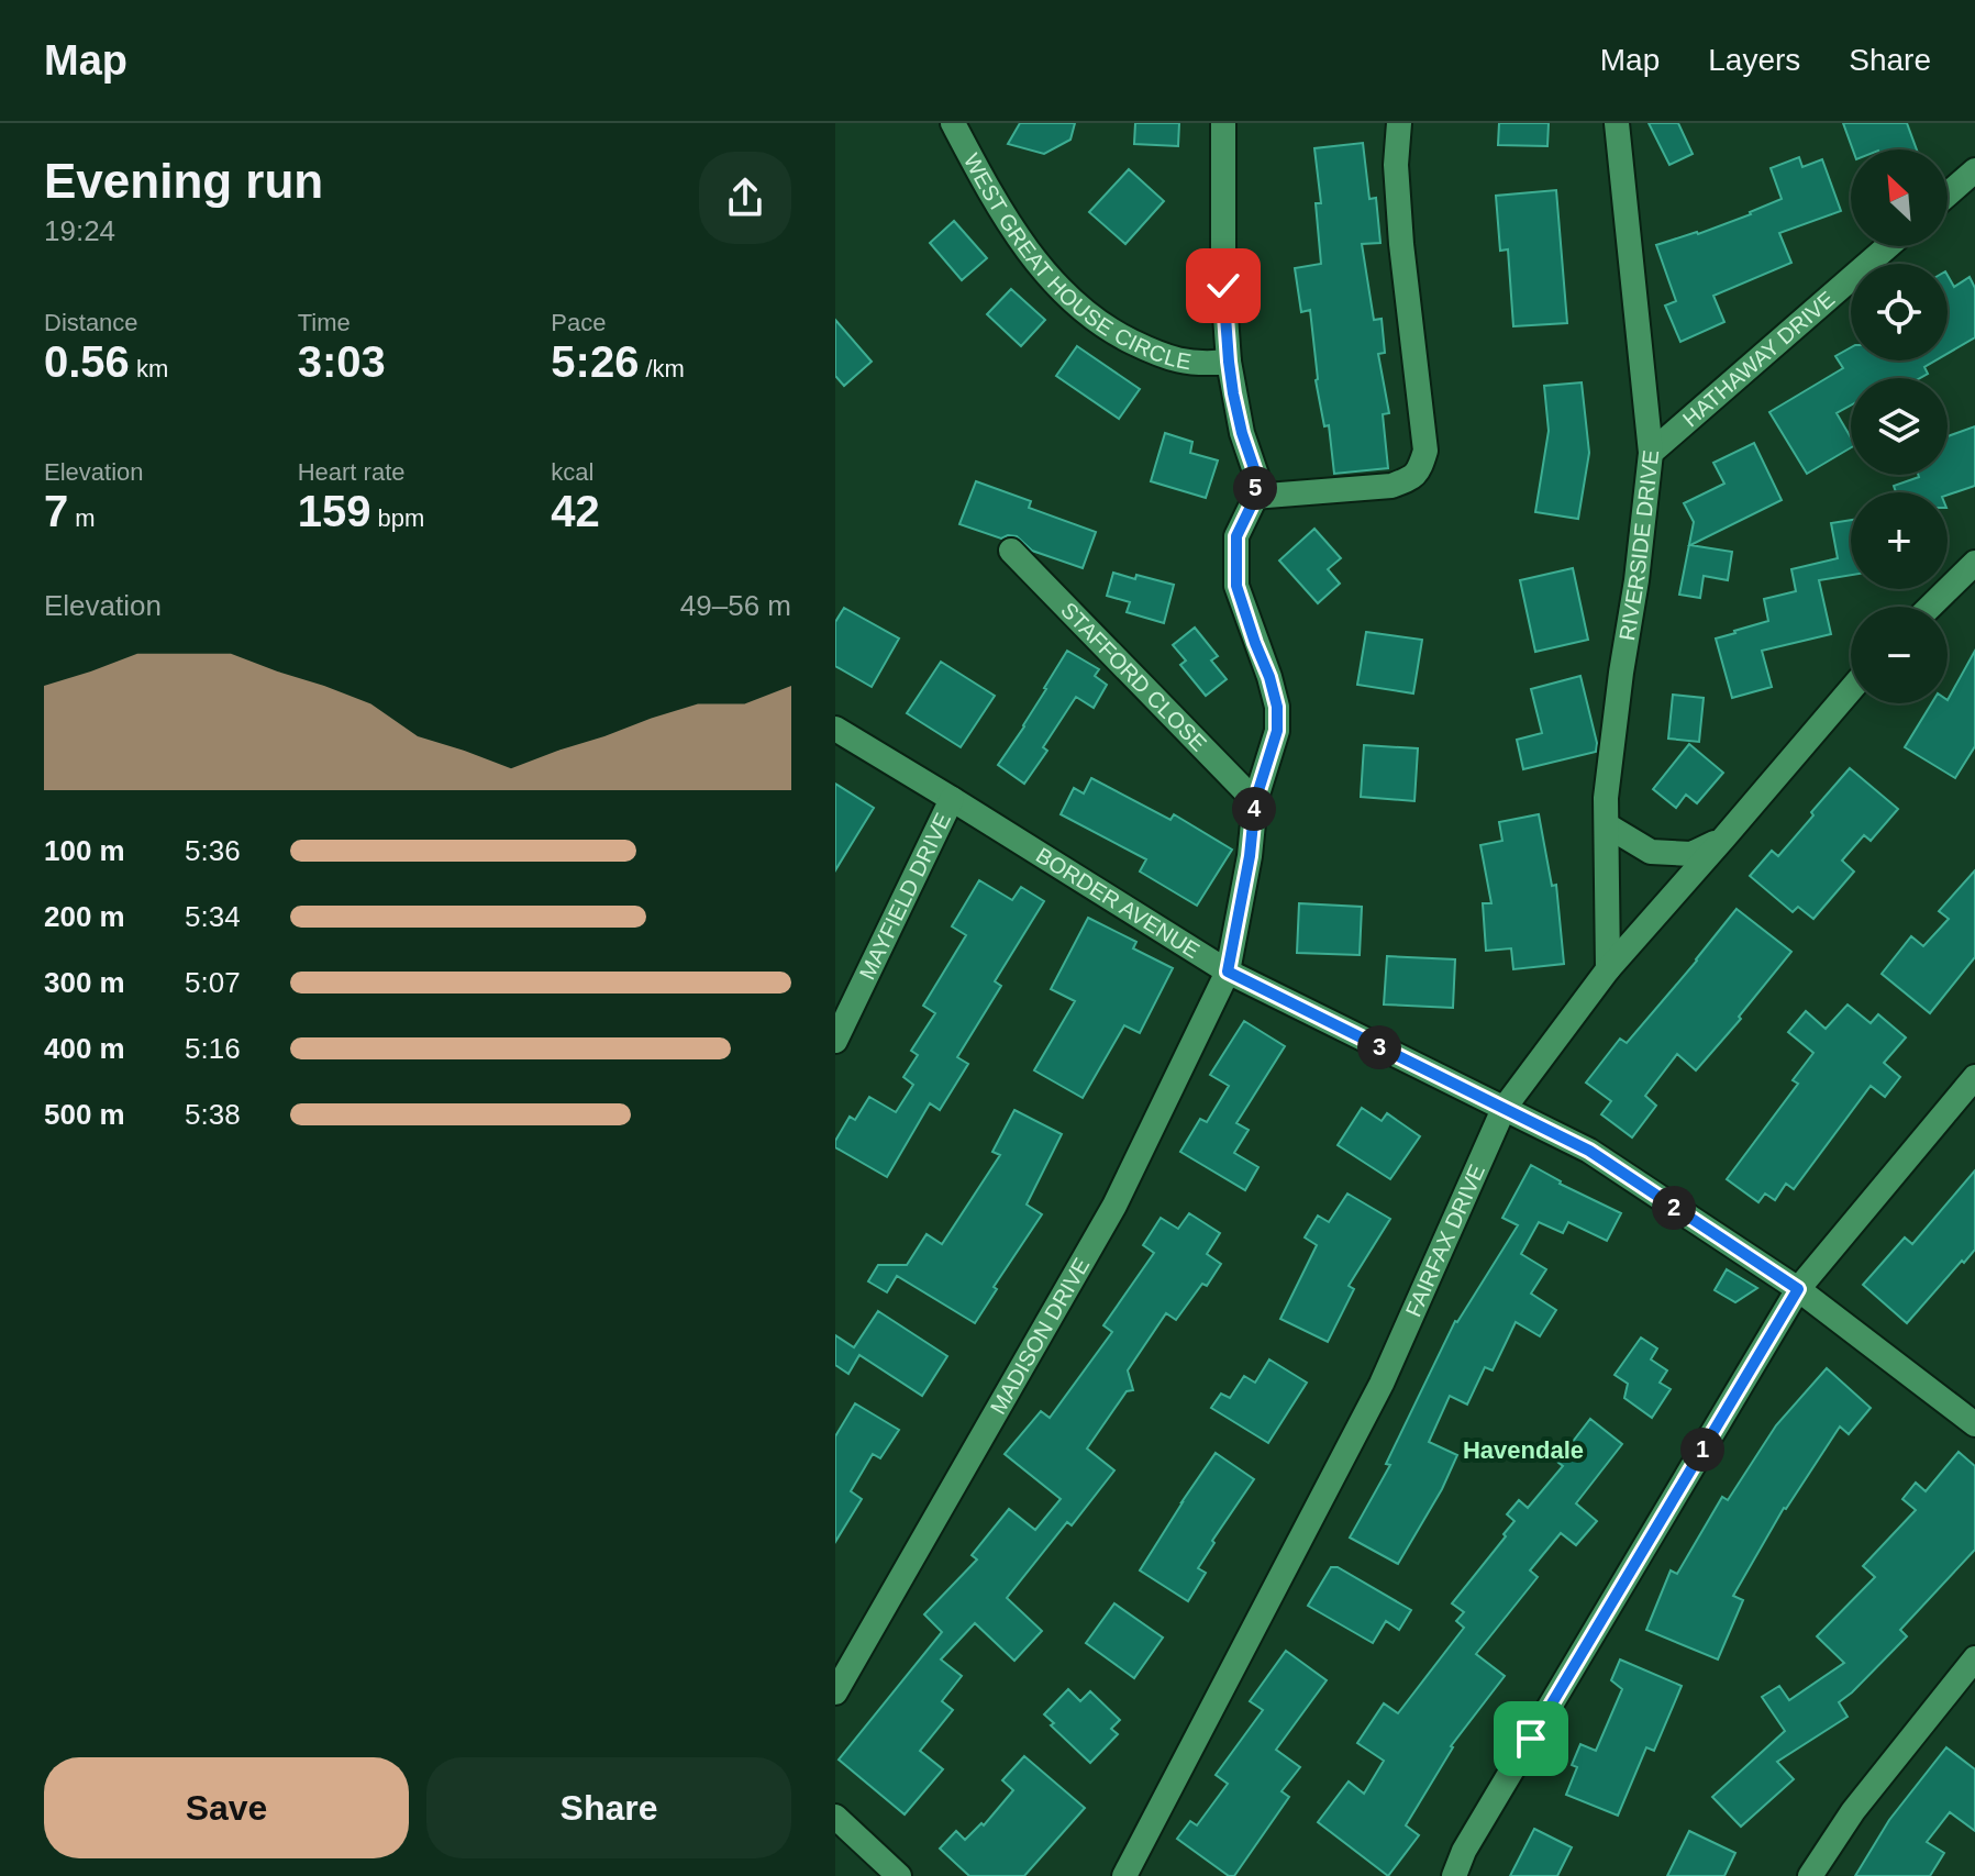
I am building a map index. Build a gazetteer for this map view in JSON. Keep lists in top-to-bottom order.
{
  "streets": {
    "street": [
      "WEST GREAT HOUSE CIRCLE",
      "HATHAWAY DRIVE",
      "RIVERSIDE DRIVE",
      "STAFFORD CLOSE",
      "MAYFIELD DRIVE",
      "BORDER AVENUE",
      "FAIRFAX DRIVE",
      "MADISON DRIVE"
    ]
  },
  "crossings": [
    ["HATHAWAY DRIVE", "RIVERSIDE DRIVE"],
    ["RIVERSIDE DRIVE", "FAIRFAX DRIVE"],
    ["STAFFORD CLOSE", "MADISON DRIVE"],
    ["MAYFIELD DRIVE", "BORDER AVENUE"],
    ["BORDER AVENUE", "FAIRFAX DRIVE"],
    ["BORDER AVENUE", "MADISON DRIVE"]
  ],
  "districts": ["Havendale"],
  "north": "top left",
  "page": {
    "header": "Map",
    "nav": ["Map", "Layers", "Share"],
    "heading": ["Evening run", "19:24"],
    "map_buttons": ["+", "−"],
    "stats": [
      ["Distance", "0.56 km"],
      ["Time", "3:03"],
      ["Pace", "5:26 /km"],
      ["Elevation", "7 m"],
      ["Heart rate", "159 bpm"],
      ["kcal", "42"]
    ],
    "pins": [
      "5",
      "4",
      "3",
      "2",
      "1"
    ],
    "chart": ["Elevation", "49–56 m"],
    "list": [
      {
        "name": "100 m",
        "note": "5:36"
      },
      {
        "name": "200 m",
        "note": "5:34"
      },
      {
        "name": "300 m",
        "note": "5:07"
      },
      {
        "name": "400 m",
        "note": "5:16"
      },
      {
        "name": "500 m",
        "note": "5:38"
      }
    ],
    "buttons": ["Save", "Share"]
  }
}
